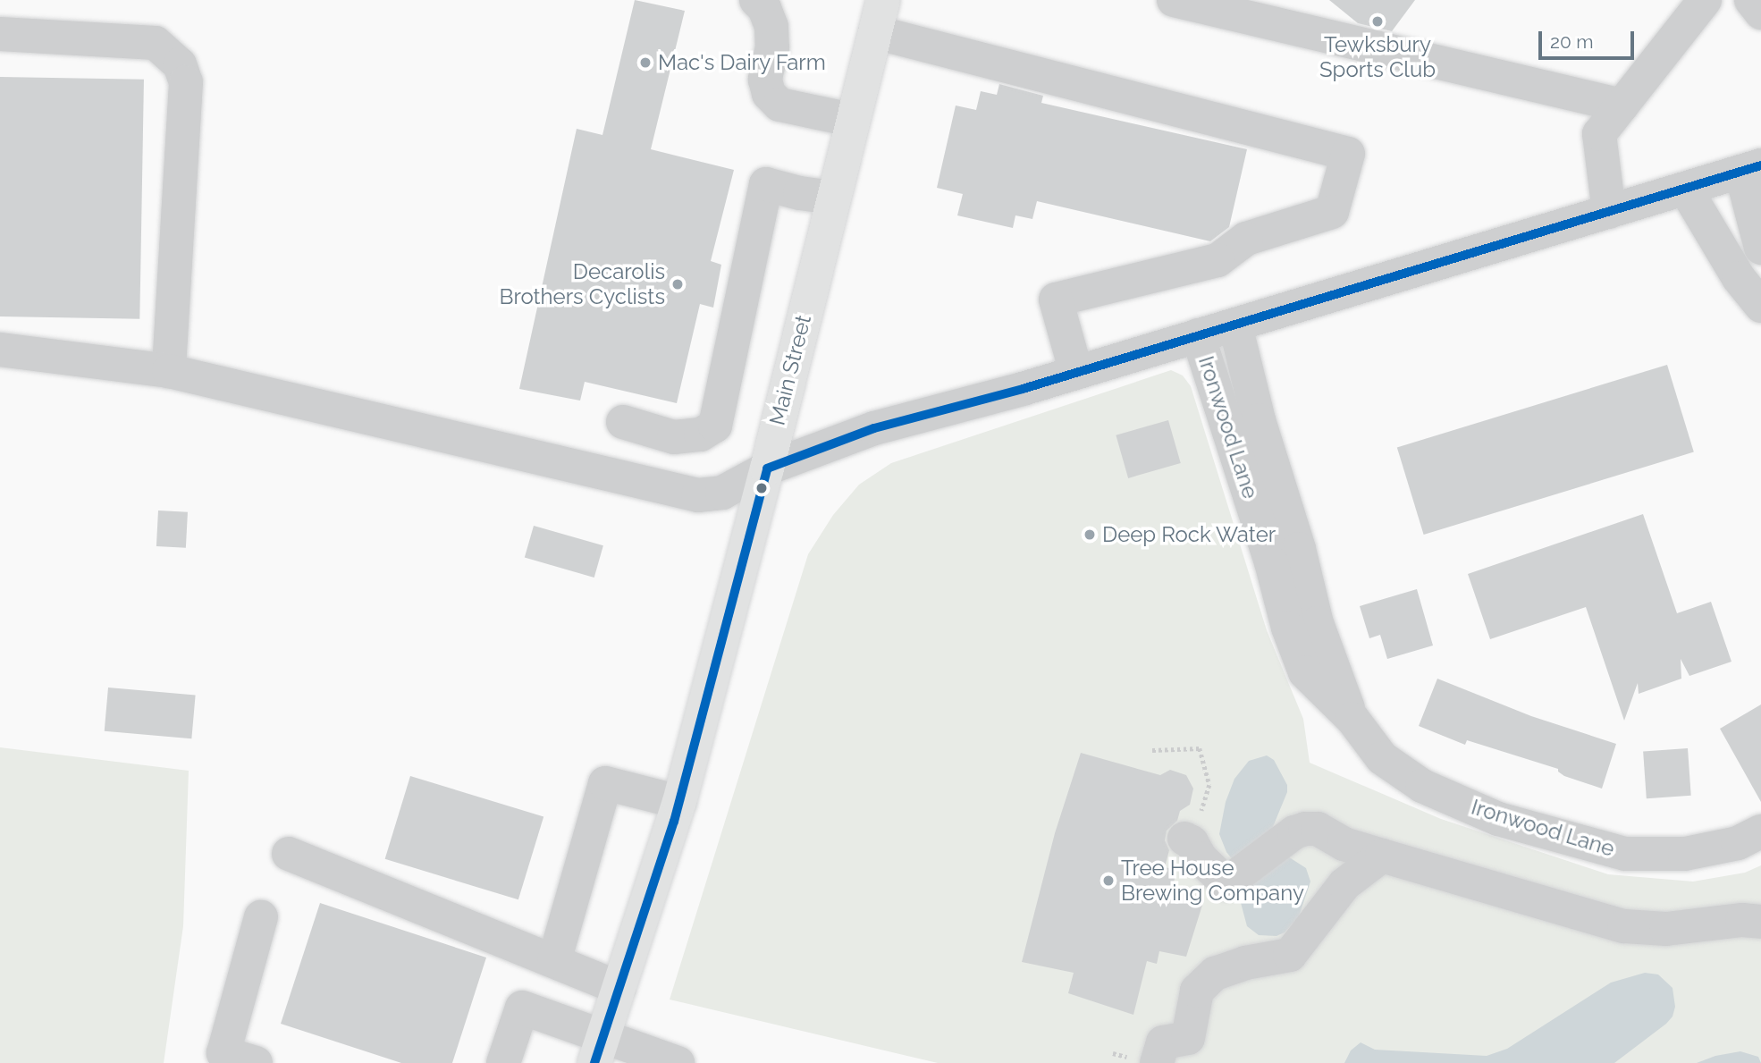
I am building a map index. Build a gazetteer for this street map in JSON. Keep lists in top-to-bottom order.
{
  "streets": {
    "main road": ["Main Street"],
    "street": ["Ironwood Lane"]
  },
  "places": [
    "Tewksbury Sports Club",
    "Mac's Dairy Farm",
    "Decarolis Brothers Cyclists",
    "Deep Rock Water",
    "Tree House Brewing Company"
  ],
  "scale_bar": "20 m"
}
